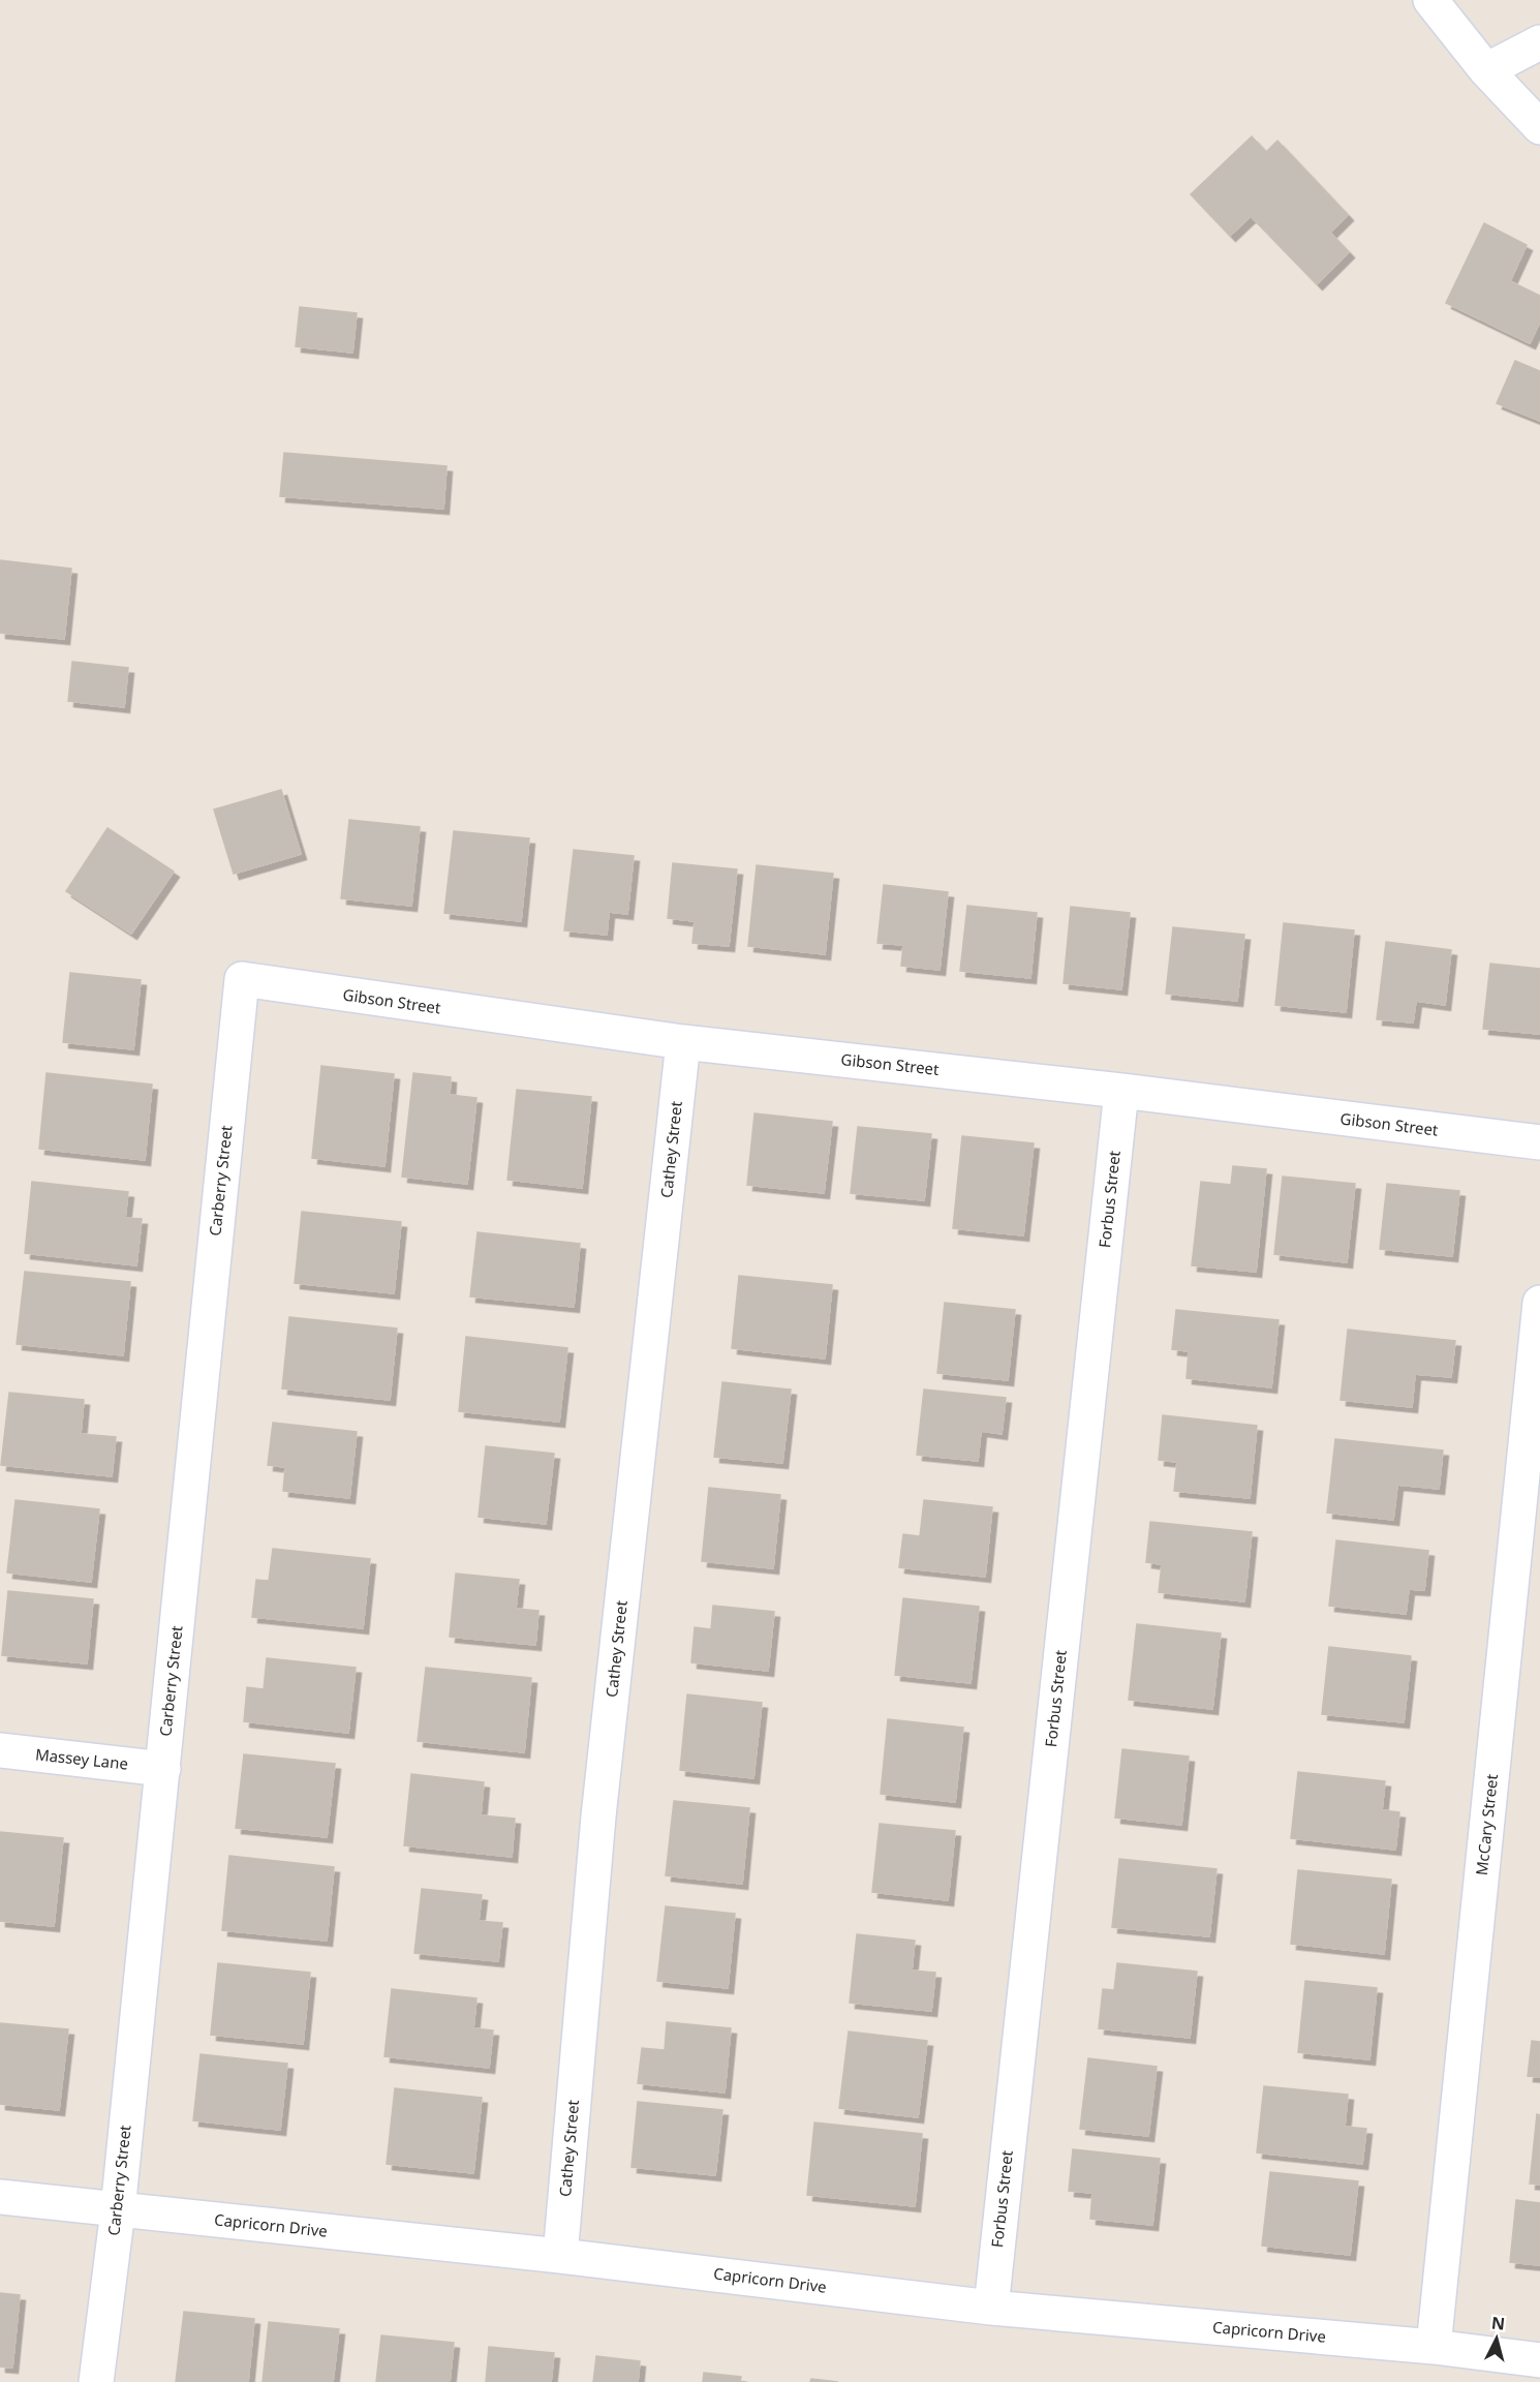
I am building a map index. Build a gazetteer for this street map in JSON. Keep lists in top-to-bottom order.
{
  "streets": {
    "street": [
      "Gibson Street",
      "Cathey Street",
      "Carberry Street",
      "Forbus Street",
      "Massey Lane",
      "McCary Street",
      "Capricorn Drive"
    ]
  },
  "crossings": [
    ["Gibson Street", "Cathey Street"],
    ["Gibson Street", "Carberry Street"],
    ["Gibson Street", "Forbus Street"],
    ["Cathey Street", "Capricorn Drive"],
    ["Carberry Street", "Massey Lane"],
    ["Carberry Street", "Capricorn Drive"],
    ["Forbus Street", "Capricorn Drive"],
    ["McCary Street", "Capricorn Drive"]
  ],
  "north": "top"
}
